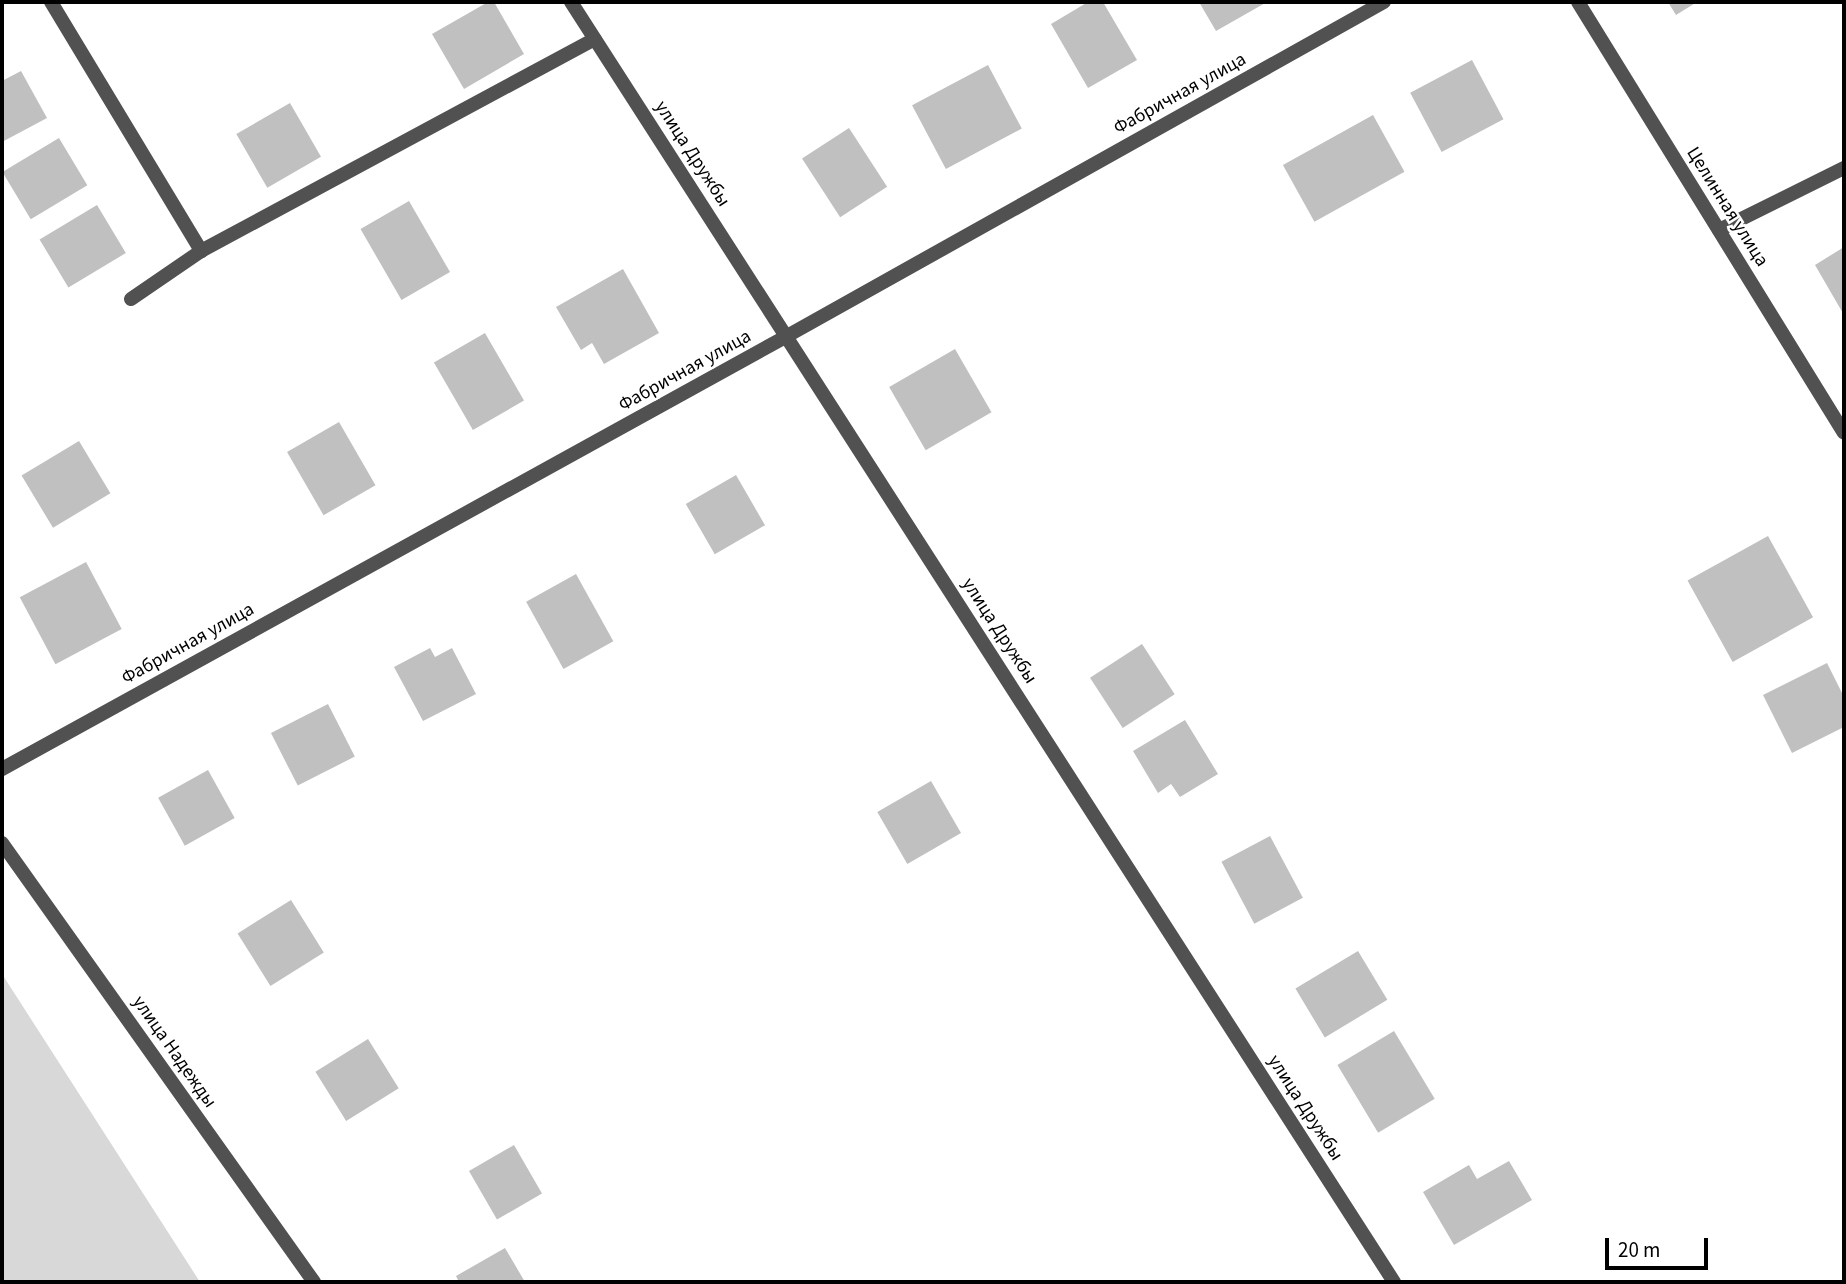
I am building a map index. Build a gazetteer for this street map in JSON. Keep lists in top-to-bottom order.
{
  "streets": {
    "street": [
      "Фабричная улица",
      "улица Дружбы",
      "Целинная улица",
      "улица Надежды"
    ]
  },
  "crossings": [
    ["Фабричная улица", "улица Дружбы"]
  ],
  "scale_bar": "20 m"
}
